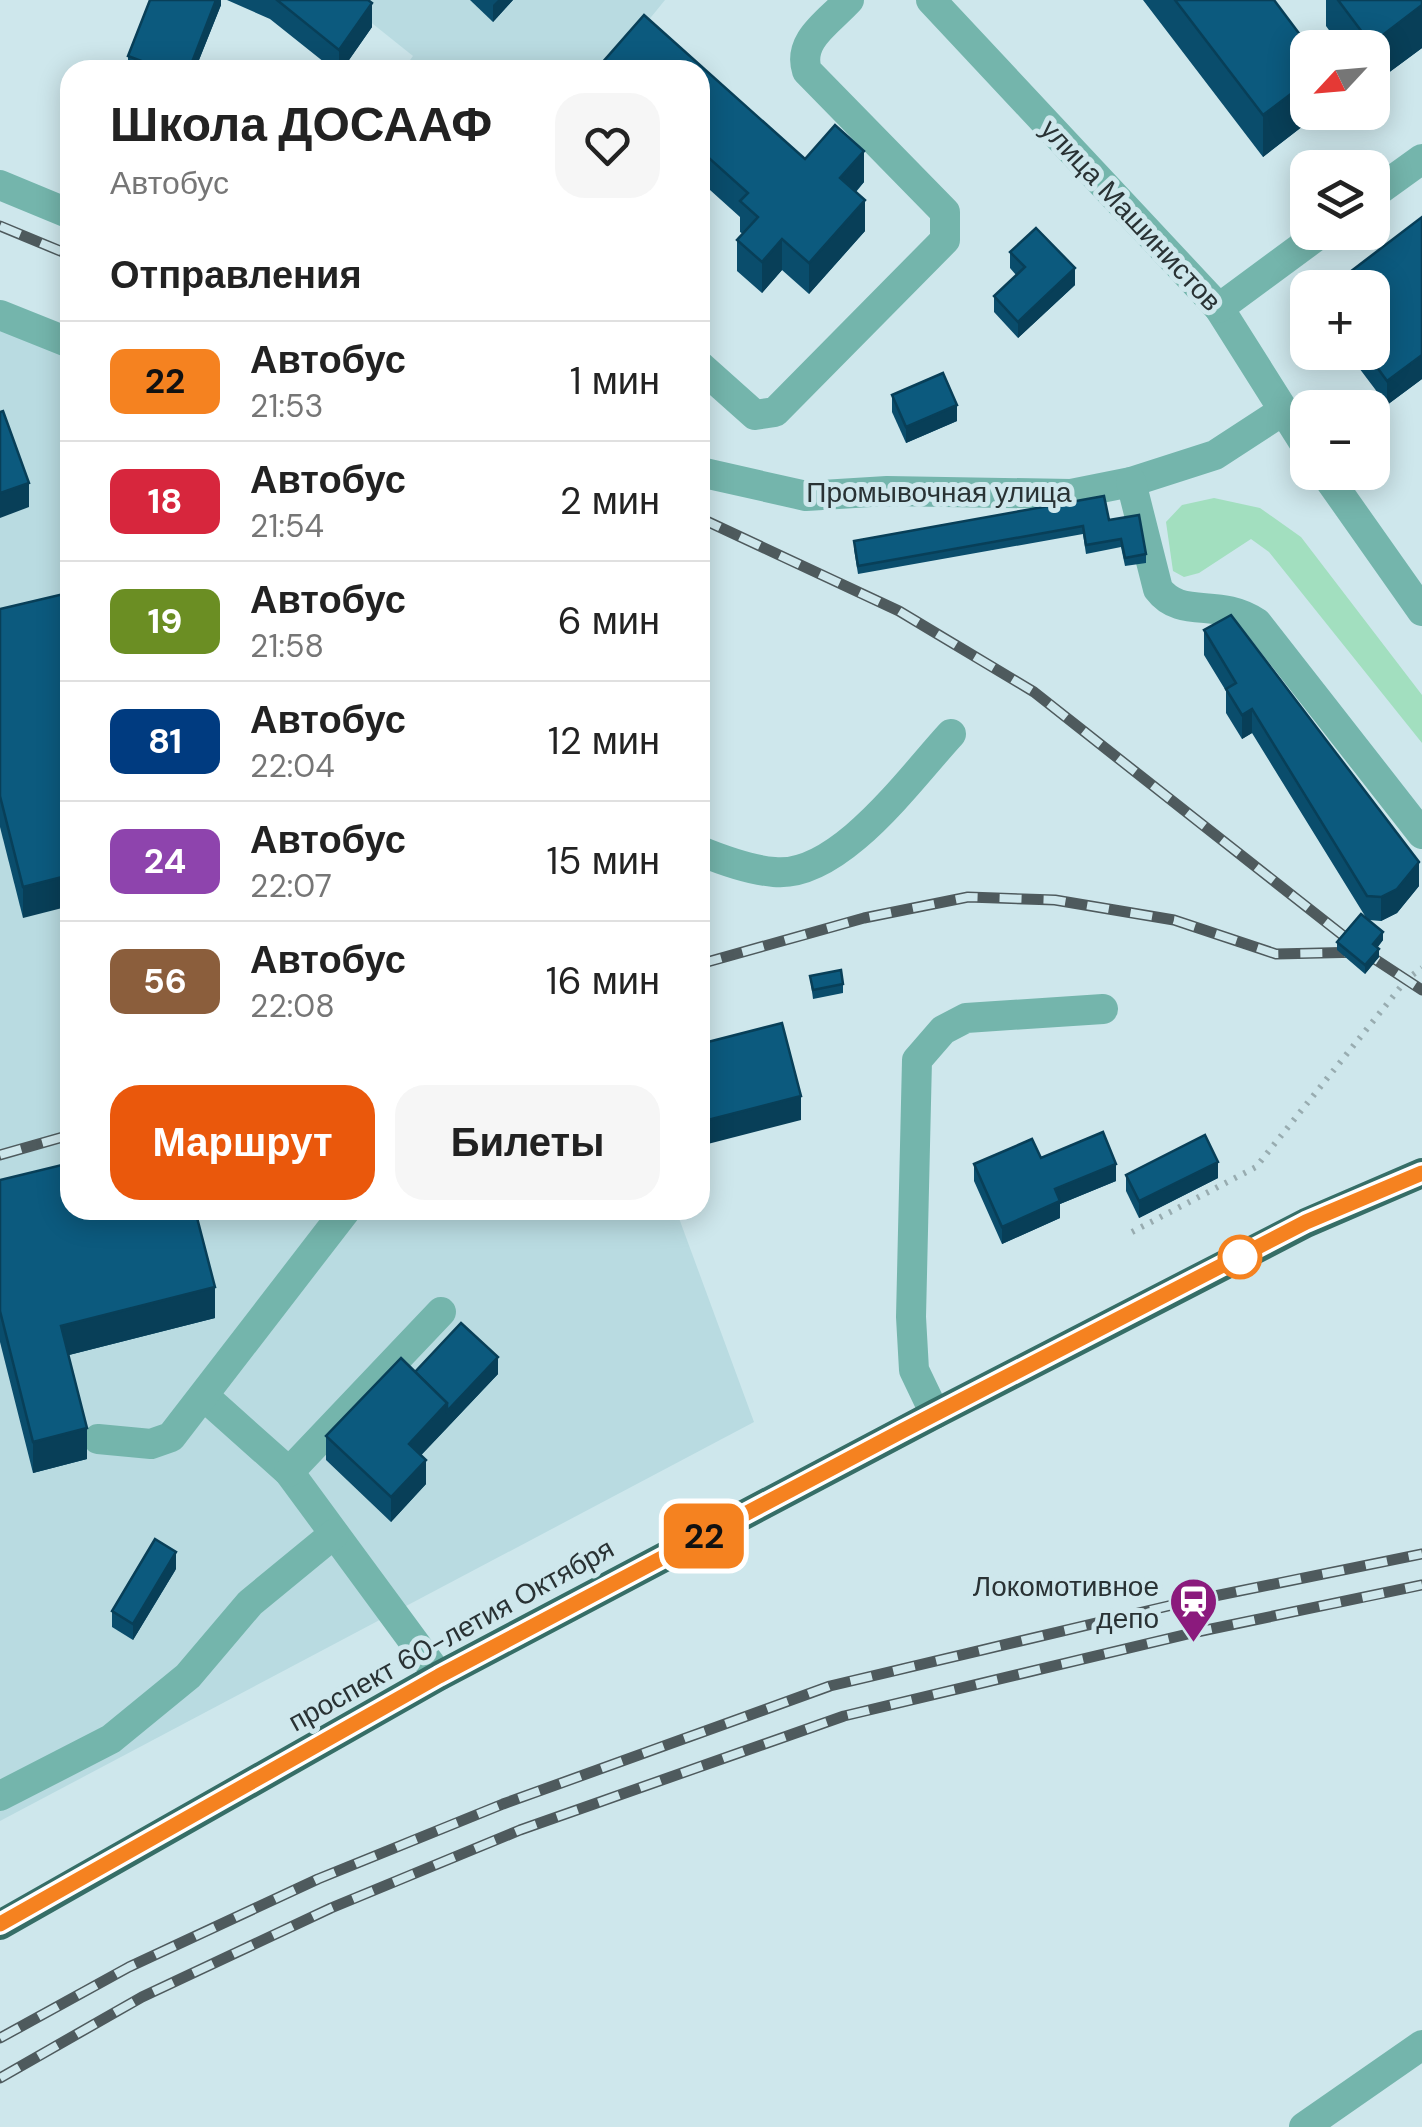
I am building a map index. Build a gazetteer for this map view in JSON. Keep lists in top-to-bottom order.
{
  "streets": {
    "highway": ["проспект 60-летия Октября"],
    "street": ["улица Машинистов", "Промывочная улица"]
  },
  "crossings": [
    ["улица Машинистов", "Промывочная улица"]
  ],
  "places": {
    "station": ["Локомотивное депо"]
  },
  "lines": ["bus line 22"],
  "north": "bottom left",
  "page": {
    "on_map": "22",
    "map_buttons": ["+", "−"],
    "heading": [
      ["Школа ДОСААФ", "Автобус"],
      "Отправления"
    ],
    "list": [
      {
        "mark": "22",
        "name": "Автобус",
        "note": "21:53",
        "value": "1 мин"
      },
      {
        "mark": "18",
        "name": "Автобус",
        "note": "21:54",
        "value": "2 мин"
      },
      {
        "mark": "19",
        "name": "Автобус",
        "note": "21:58",
        "value": "6 мин"
      },
      {
        "mark": "81",
        "name": "Автобус",
        "note": "22:04",
        "value": "12 мин"
      },
      {
        "mark": "24",
        "name": "Автобус",
        "note": "22:07",
        "value": "15 мин"
      },
      {
        "mark": "56",
        "name": "Автобус",
        "note": "22:08",
        "value": "16 мин"
      }
    ],
    "buttons": ["Маршрут", "Билеты"]
  }
}
